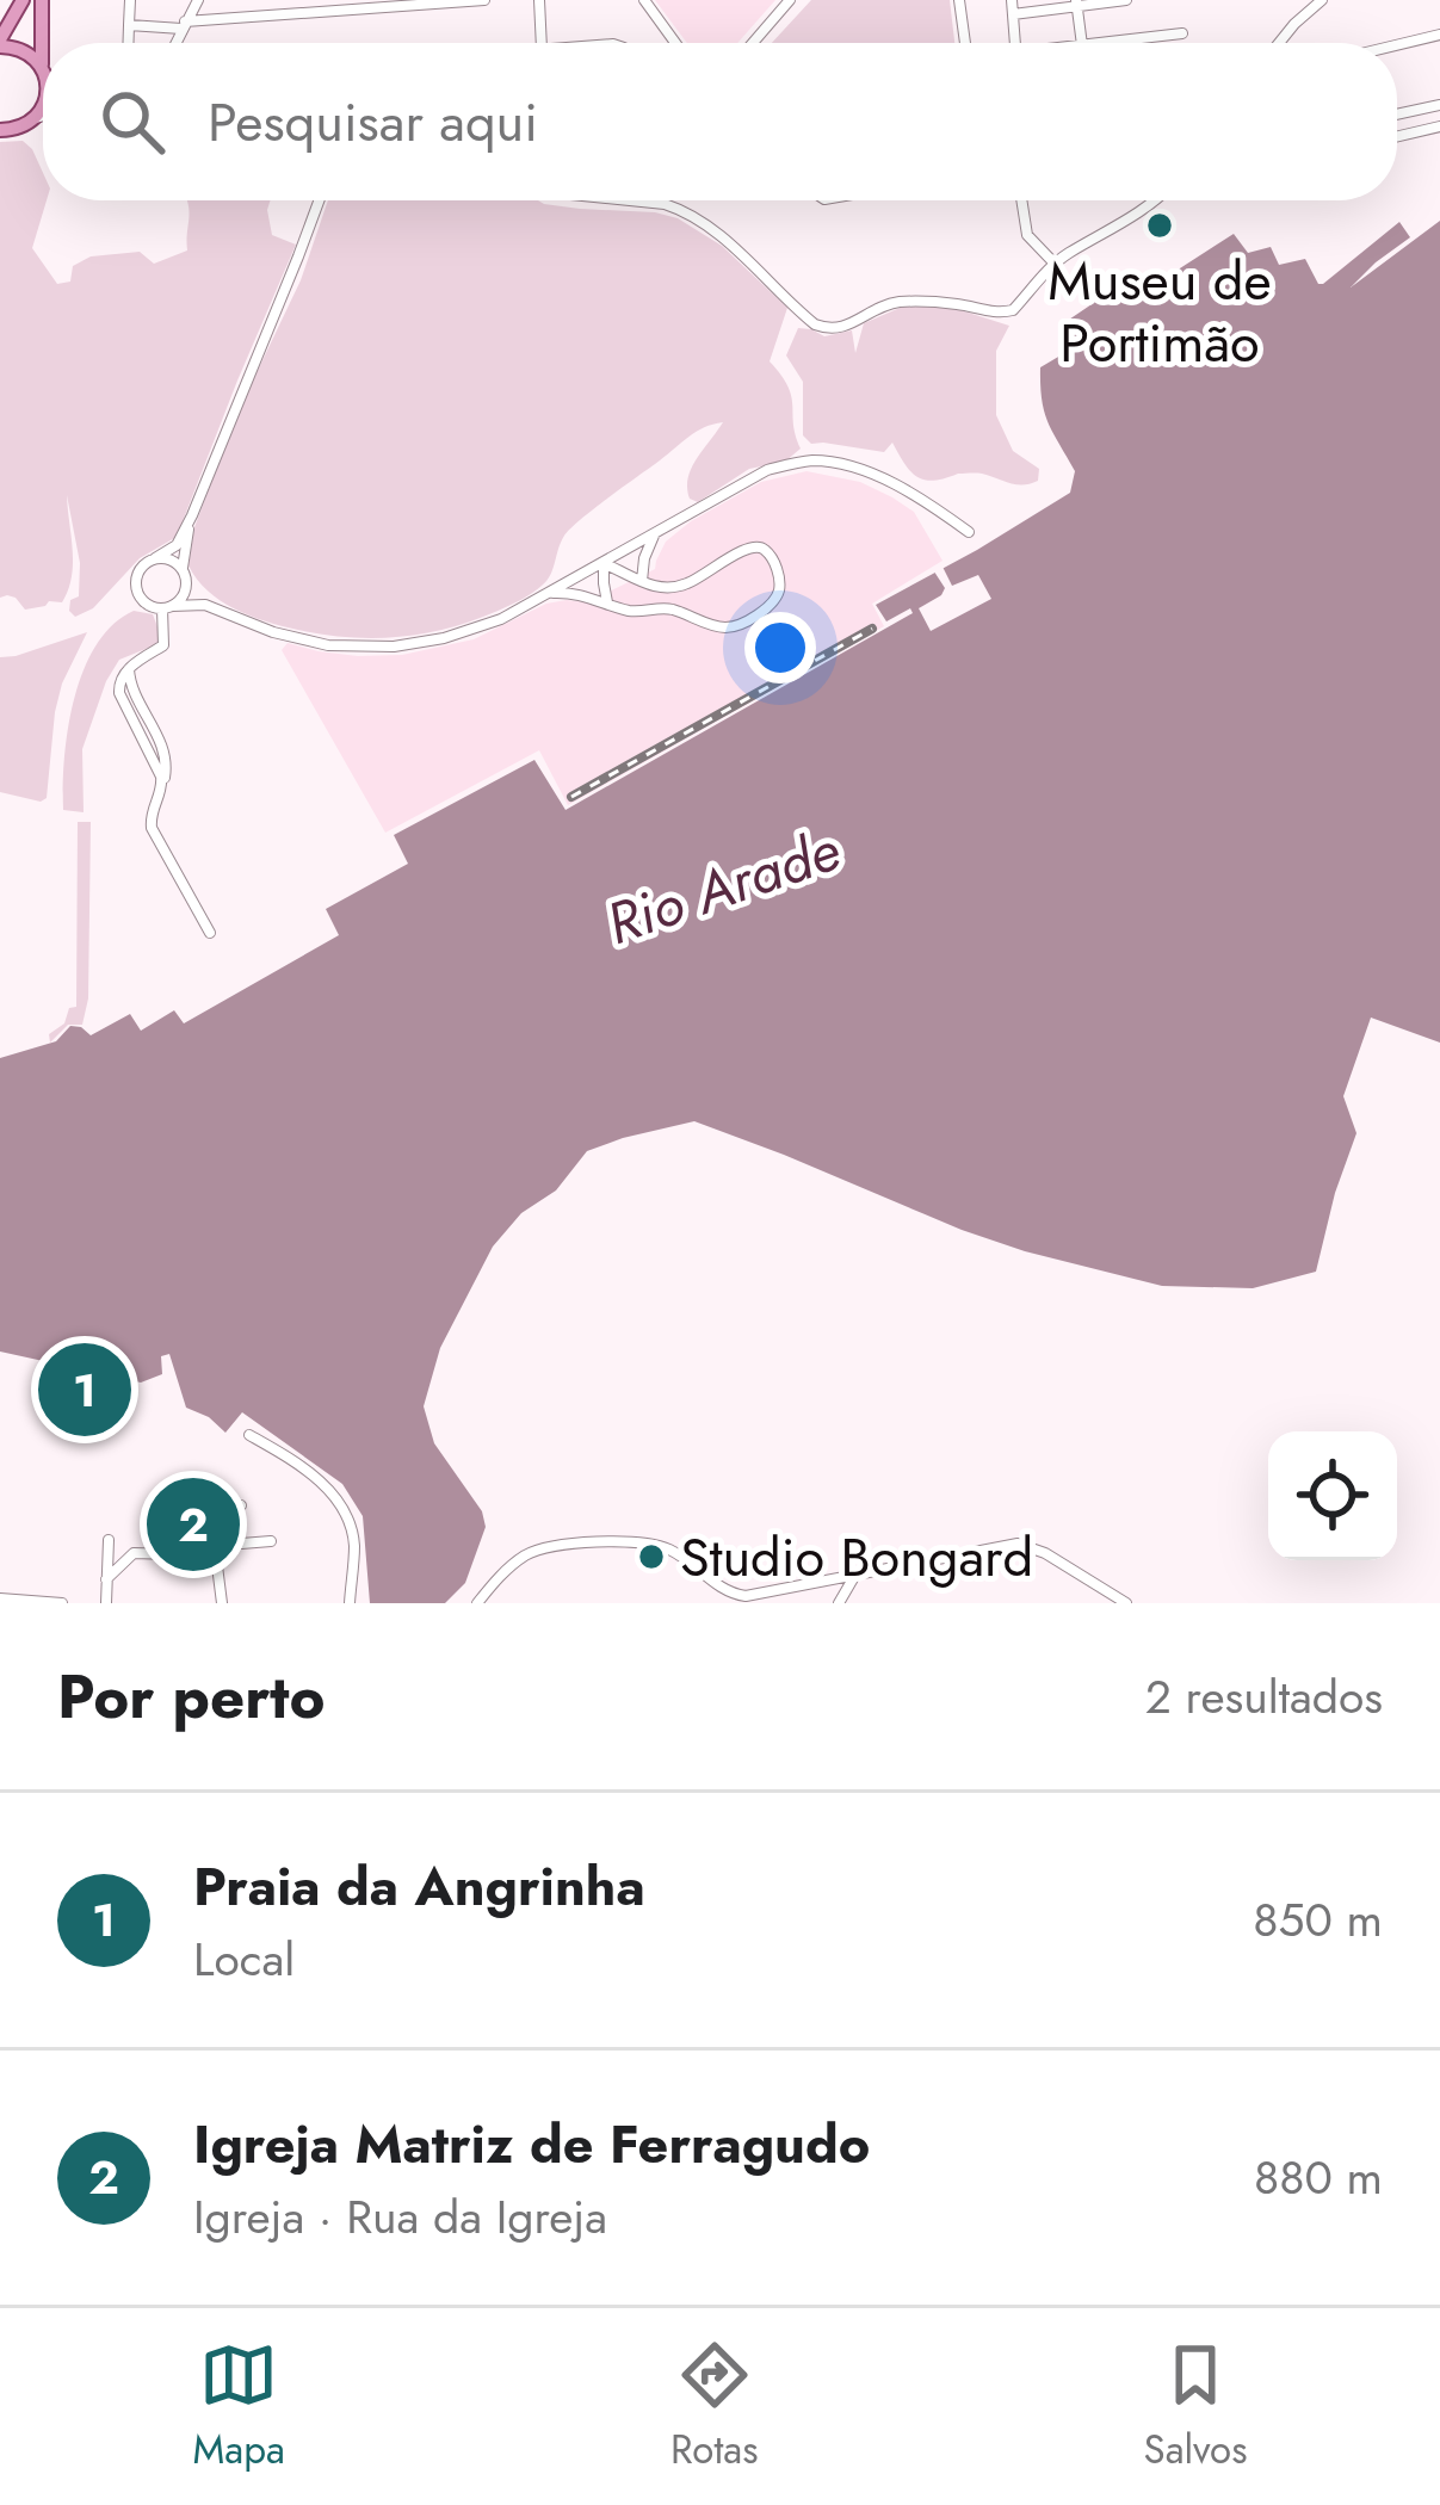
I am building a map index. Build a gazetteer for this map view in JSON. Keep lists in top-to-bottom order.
{
  "water": ["Rio Arade"],
  "places": ["Museu de Portimão", "Studio Bongard"],
  "page": {
    "search": "Pesquisar aqui",
    "pins": ["1", "2"],
    "heading": ["Por perto", "2 resultados"],
    "list": [
      {
        "mark": "1",
        "name": "Praia da Angrinha",
        "note": "Local",
        "value": "850 m"
      },
      {
        "mark": "2",
        "name": "Igreja Matriz de Ferragudo",
        "note": "Igreja · Rua da Igreja",
        "value": "880 m"
      }
    ],
    "nav": ["Mapa", "Rotas", "Salvos"]
  }
}
